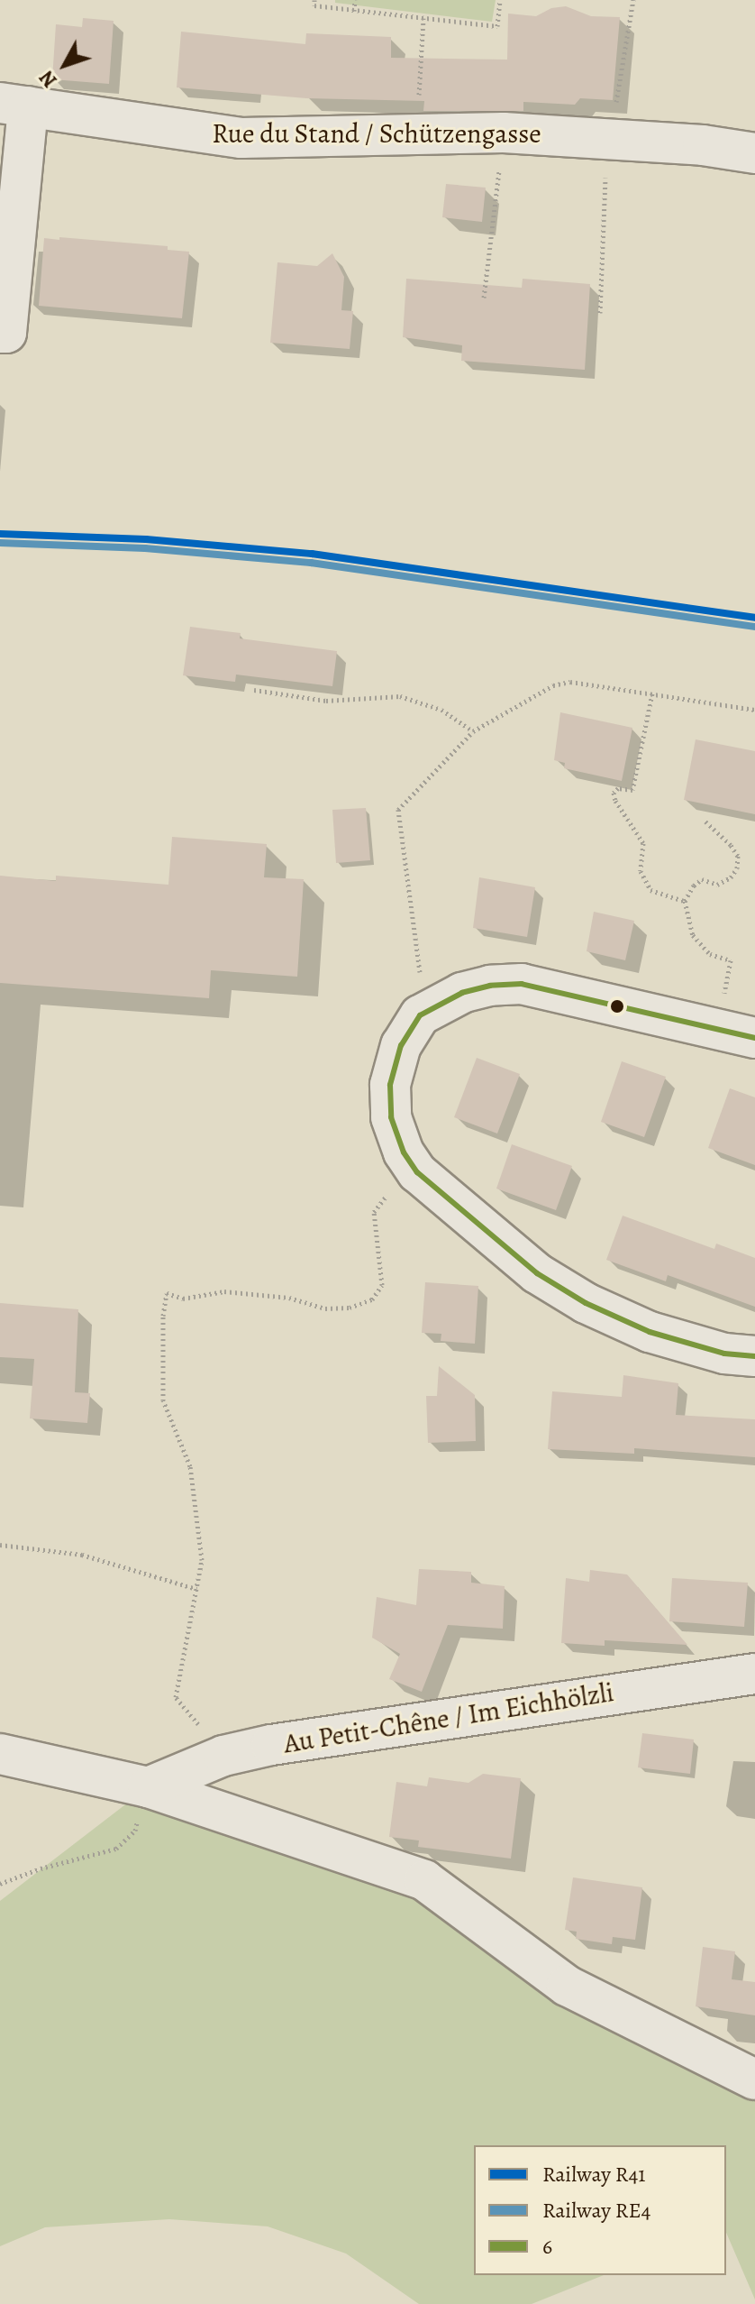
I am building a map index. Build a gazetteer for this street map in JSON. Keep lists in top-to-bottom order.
{
  "streets": {
    "street": ["Rue du Stand / Schützengasse", "Au Petit-Chêne / Im Eichhölzli"]
  },
  "lines": ["rail line R41", "rail line RE4", "transit line 6"],
  "legend": ["Railway R41", "Railway RE4", "6"],
  "north": "bottom left"
}
